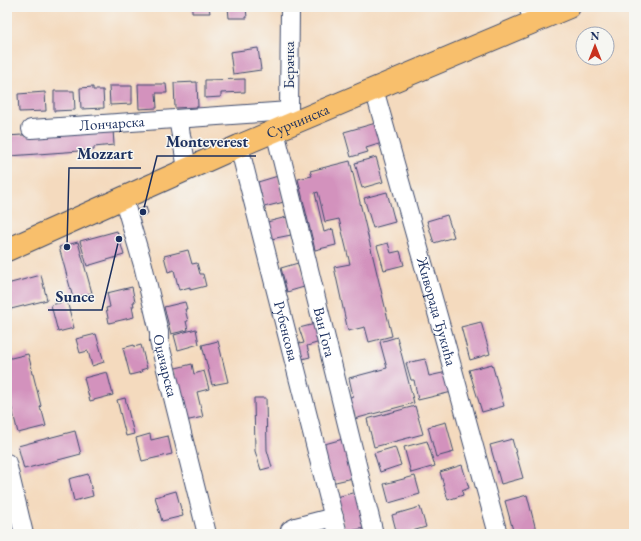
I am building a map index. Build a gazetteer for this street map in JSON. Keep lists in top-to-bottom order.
{
  "streets": {
    "main road": ["Сурчинска"],
    "street": [
      "Берачка",
      "Лончарска",
      "Живорада Ђукића",
      "Рубенсова",
      "Ван Гога",
      "Оџачарска"
    ]
  },
  "crossings": [
    ["Берачка", "Сурчинска"],
    ["Берачка", "Лончарска"],
    ["Берачка", "Ван Гога"],
    ["Сурчинска", "Лончарска"],
    ["Сурчинска", "Живорада Ђукића"],
    ["Сурчинска", "Рубенсова"],
    ["Сурчинска", "Ван Гога"],
    ["Сурчинска", "Оџачарска"],
    ["Лончарска", "Ван Гога"]
  ],
  "places": ["Monteverest", "Sunce", "Mozzart"],
  "north": "top"
}
